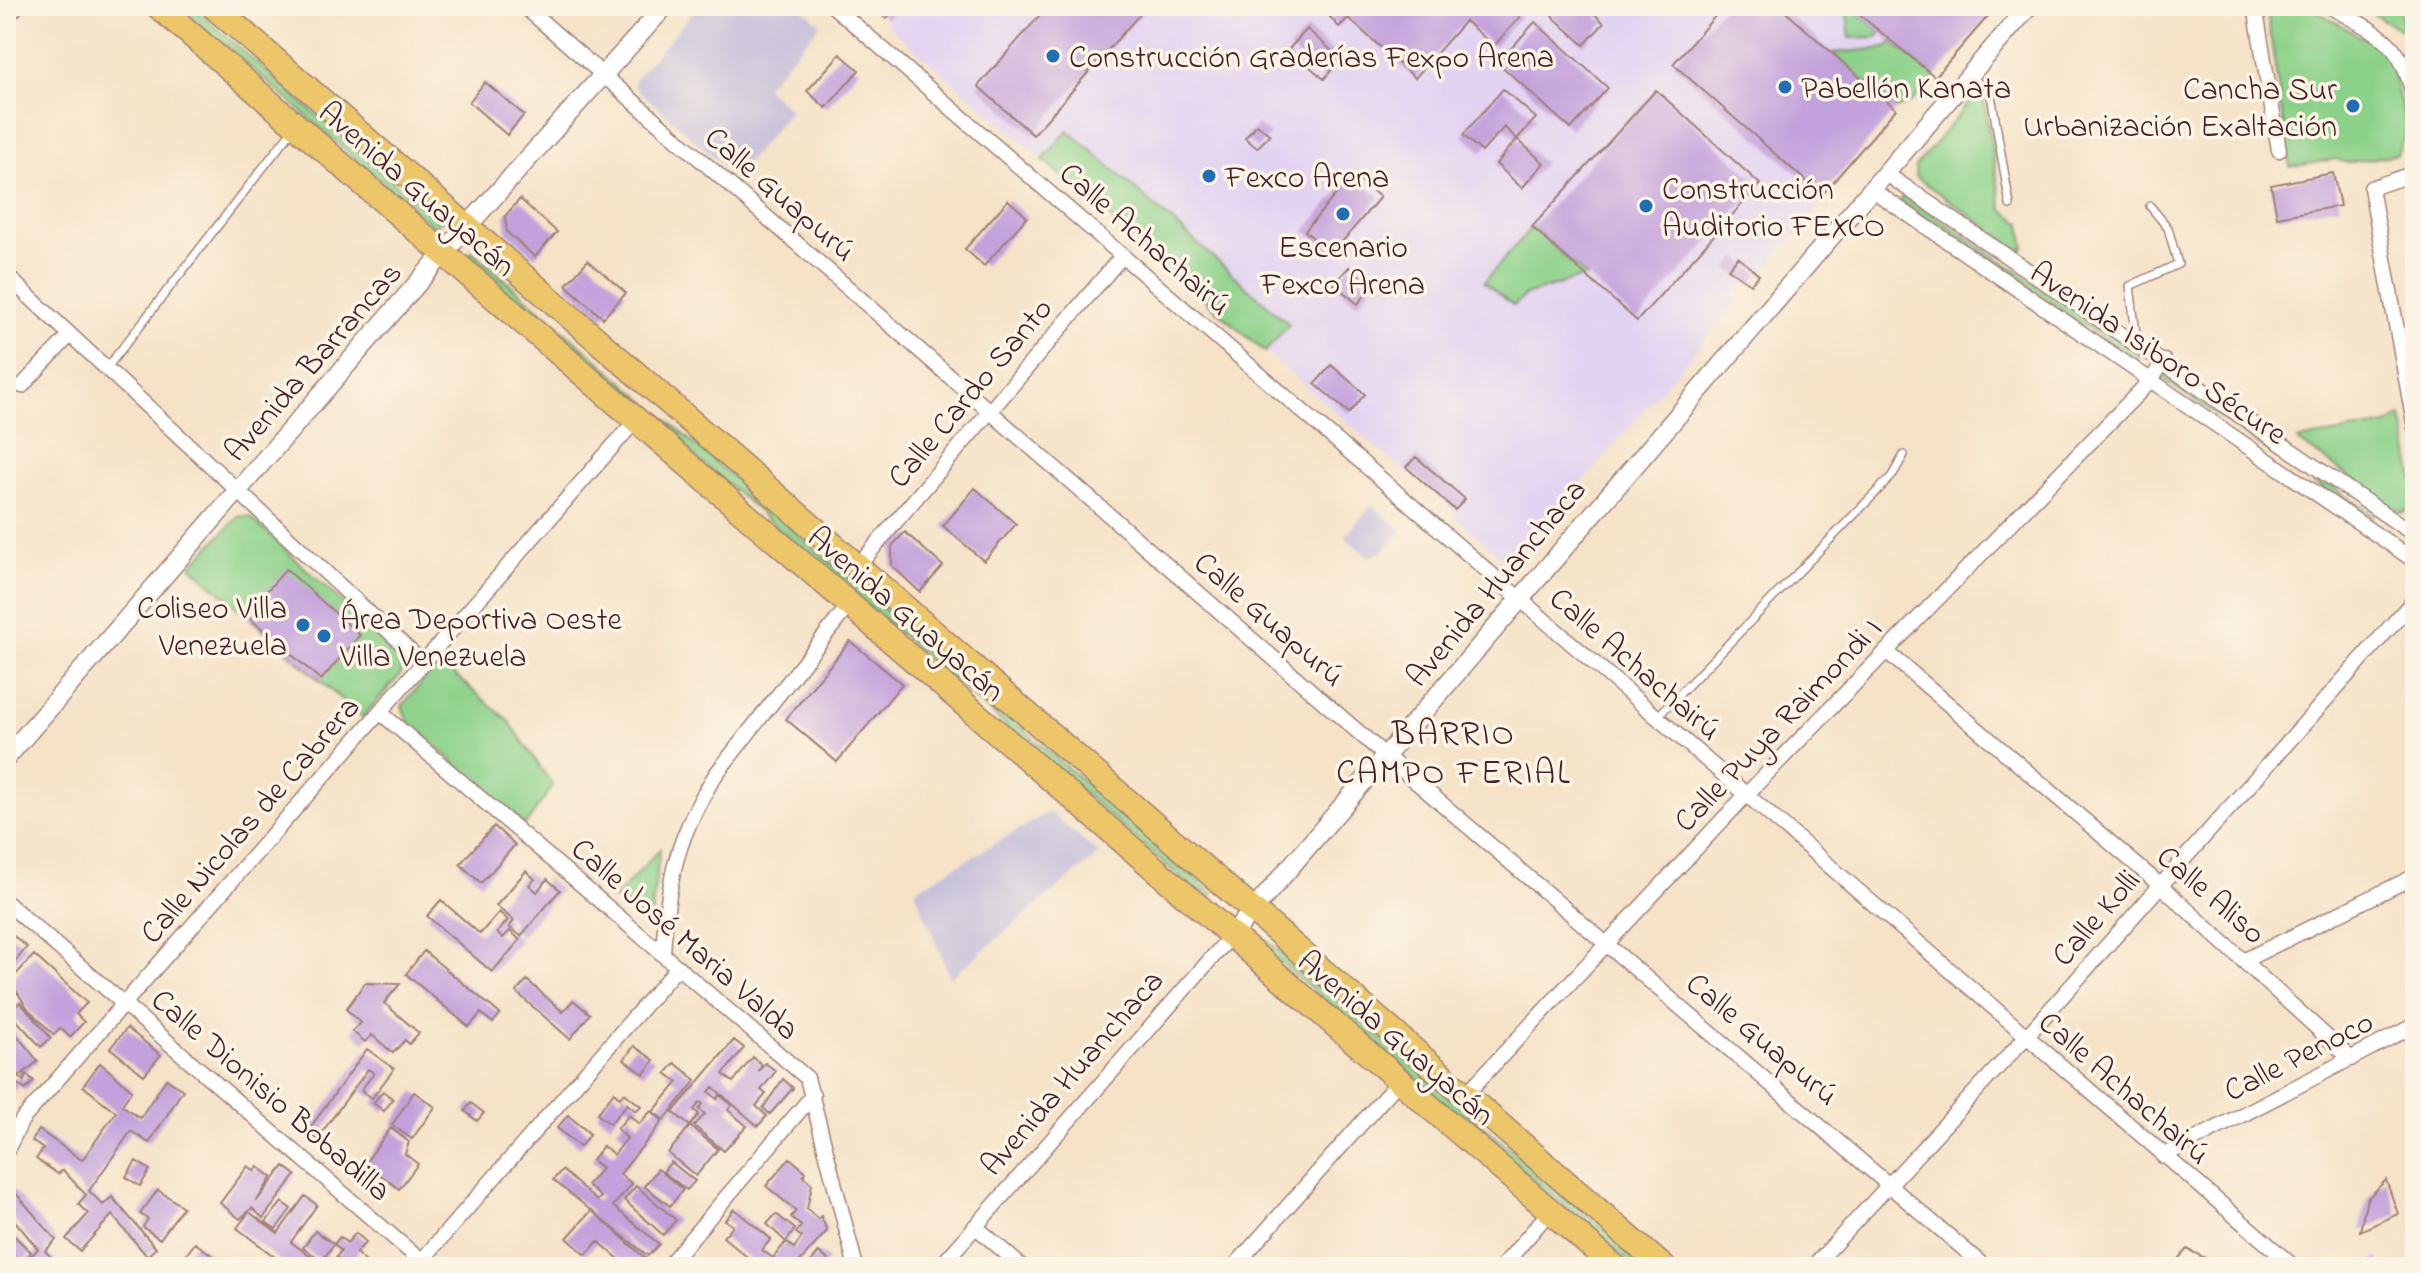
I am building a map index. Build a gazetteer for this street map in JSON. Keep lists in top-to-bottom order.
{
  "streets": {
    "main road": ["Avenida Guayacán"],
    "street": [
      "Calle Guapurú",
      "Calle Achachairú",
      "Avenida Isiboro Sécure",
      "Avenida Barrancas",
      "Calle Cardo Santo",
      "Avenida Huanchaca",
      "Calle Puya Raimondi I",
      "Calle Nicolas de Cabrera",
      "Calle Aliso",
      "Calle Kolli",
      "Calle José Maria Valda",
      "Calle Penoco",
      "Calle Dionisio Bobadilla"
    ]
  },
  "crossings": [
    ["Avenida Guayacán", "Avenida Barrancas"],
    ["Avenida Guayacán", "Calle Cardo Santo"],
    ["Avenida Guayacán", "Avenida Huanchaca"],
    ["Avenida Guayacán", "Calle Puya Raimondi I"],
    ["Avenida Guayacán", "Calle Nicolas de Cabrera"],
    ["Calle Guapurú", "Avenida Barrancas"],
    ["Calle Guapurú", "Calle Cardo Santo"],
    ["Calle Guapurú", "Avenida Huanchaca"],
    ["Calle Guapurú", "Calle Puya Raimondi I"],
    ["Calle Guapurú", "Calle Kolli"],
    ["Calle Achachairú", "Calle Cardo Santo"],
    ["Calle Achachairú", "Avenida Huanchaca"],
    ["Calle Achachairú", "Calle Puya Raimondi I"],
    ["Calle Achachairú", "Calle Kolli"],
    ["Calle Achachairú", "Calle Penoco"],
    ["Avenida Isiboro Sécure", "Avenida Huanchaca"],
    ["Avenida Isiboro Sécure", "Calle Puya Raimondi I"],
    ["Calle Puya Raimondi I", "Calle Aliso"],
    ["Calle Nicolas de Cabrera", "Calle José Maria Valda"],
    ["Calle Nicolas de Cabrera", "Calle Dionisio Bobadilla"],
    ["Calle Aliso", "Calle Kolli"],
    ["Calle Aliso", "Calle Penoco"]
  ],
  "districts": ["BARRIO CAMPO FERIAL"],
  "places": [
    "Construcción Graderías Fexpo Arena",
    "Pabellón Kanata",
    "Cancha Sur Urbanización Exaltación",
    "Fexco Arena",
    "Construcción Auditorio FEXCO",
    "Escenario Fexco Arena",
    "Coliseo Villa Venezuela",
    "Área Deportiva Oeste Villa Venezuela"
  ]
}
